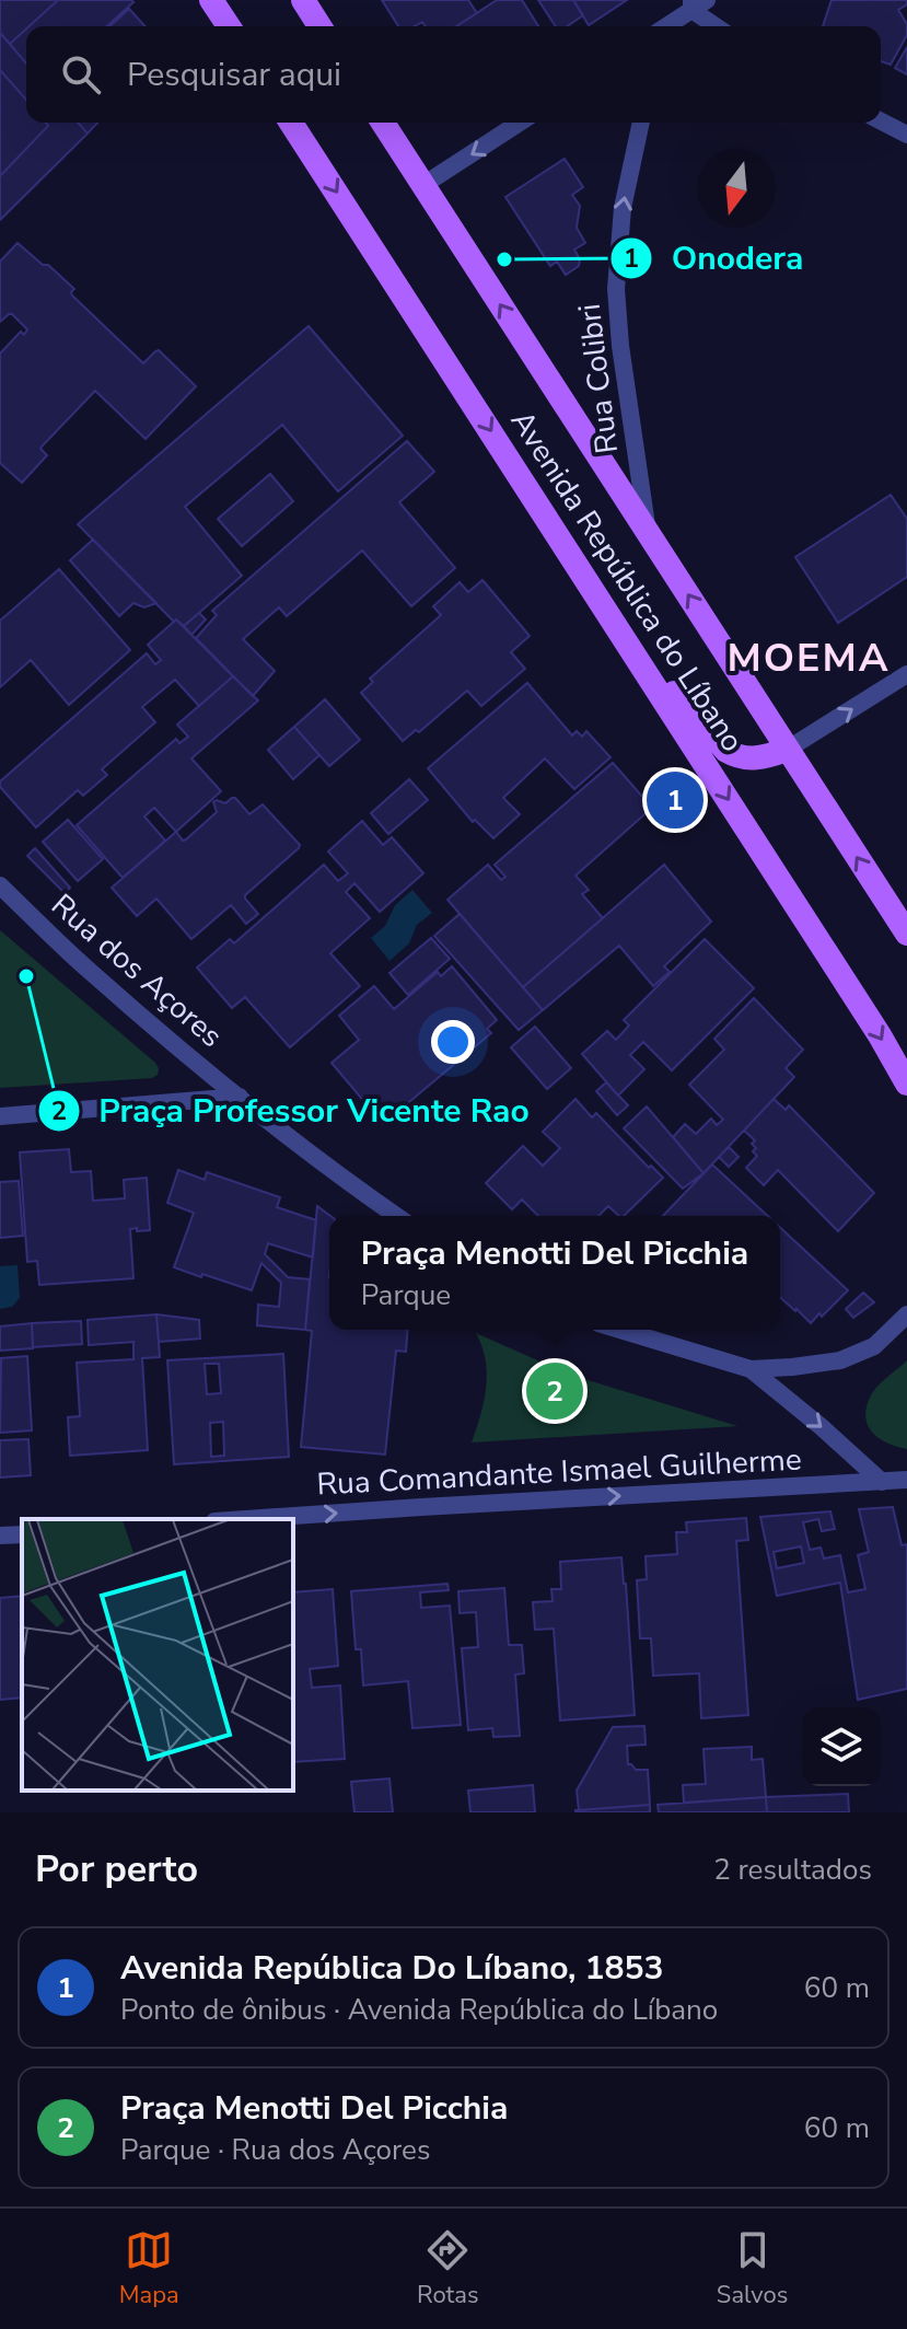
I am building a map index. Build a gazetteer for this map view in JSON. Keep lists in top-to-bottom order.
{
  "streets": {
    "main road": ["Avenida República do Líbano"],
    "street": ["Rua Colibri", "Rua dos Açores", "Rua Comandante Ismael Guilherme"]
  },
  "crossings": [
    ["Rua Colibri", "Avenida República do Líbano"]
  ],
  "one_way": ["Rua Colibri"],
  "districts": ["MOEMA"],
  "places": ["Onodera", "Praça Professor Vicente Rao"],
  "north": "bottom",
  "page": {
    "search": "Pesquisar aqui",
    "pins": ["1", "2"],
    "popup": ["Praça Menotti Del Picchia", "Parque"],
    "heading": ["Por perto", "2 resultados"],
    "list": [
      {
        "mark": "1",
        "name": "Avenida República Do Líbano, 1853",
        "note": "Ponto de ônibus · Avenida República do Líbano",
        "value": "60 m"
      },
      {
        "mark": "2",
        "name": "Praça Menotti Del Picchia",
        "note": "Parque · Rua dos Açores",
        "value": "60 m"
      }
    ],
    "nav": ["Mapa", "Rotas", "Salvos"]
  }
}
